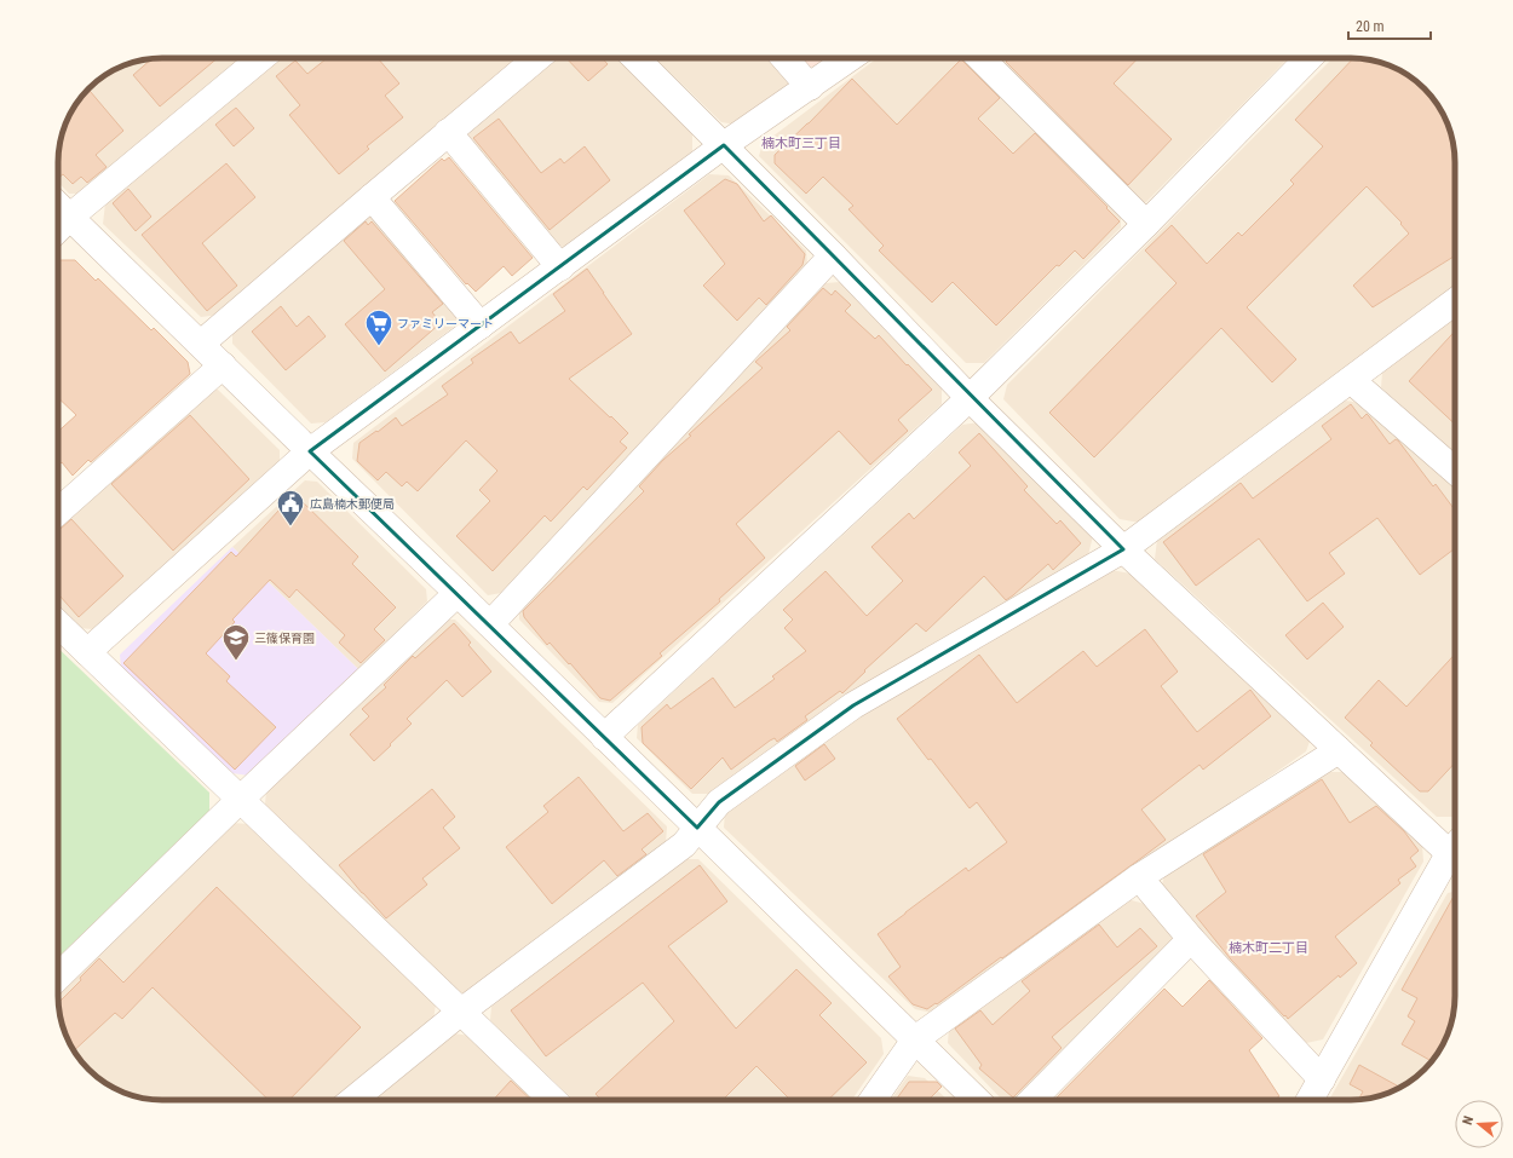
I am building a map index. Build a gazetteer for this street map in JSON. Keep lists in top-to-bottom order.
{
  "districts": ["楠木町三丁目", "楠木町二丁目"],
  "places": {
    "supermarket": ["ファミリーマート"],
    "public building": ["広島楠木郵便局"],
    "school or university": ["三篠保育園"]
  },
  "scale_bar": "20 m",
  "north": "left"
}
